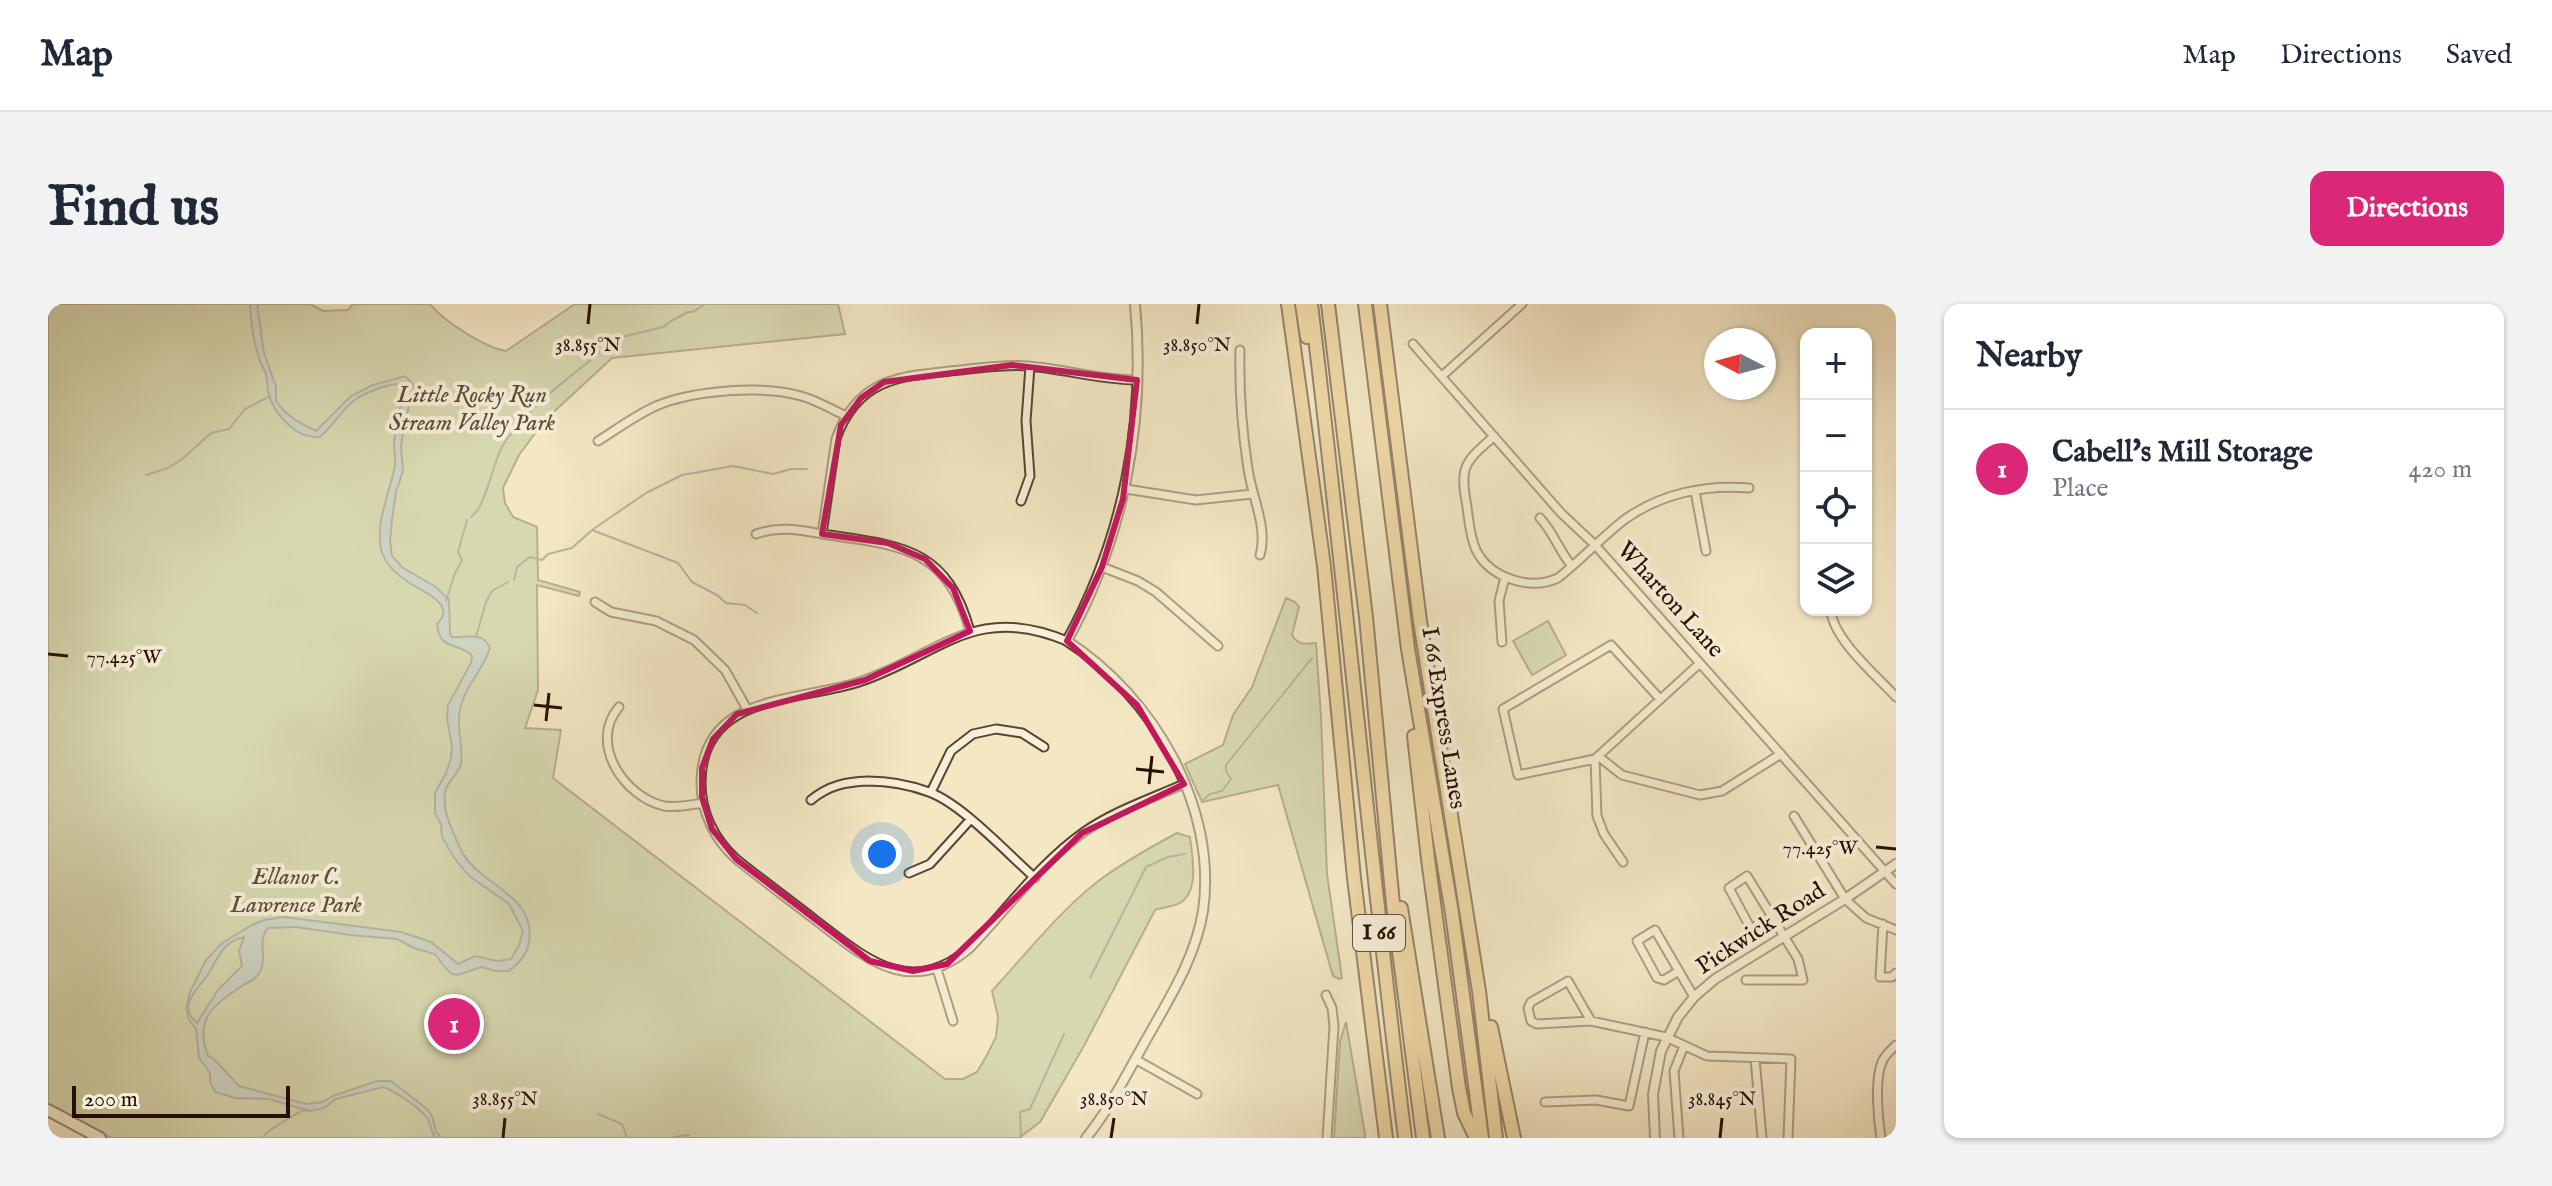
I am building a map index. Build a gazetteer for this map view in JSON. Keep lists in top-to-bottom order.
{
  "streets": {
    "highway": ["I 66 Express Lanes", "I 66"],
    "street": ["Wharton Lane", "Pickwick Road"]
  },
  "crossings": [
    ["Wharton Lane", "Pickwick Road"]
  ],
  "parks": ["Little Rocky Run Stream Valley Park", "Ellanor C. Lawrence Park"],
  "scale_bar": "200 m",
  "north": "left",
  "page": {
    "header": "Map",
    "nav": ["Map", "Directions", "Saved"],
    "buttons": "Directions",
    "title": "Find us",
    "heading": "Nearby",
    "map_buttons": ["+", "−"],
    "list": [
      {
        "mark": "1",
        "name": "Cabell's Mill Storage",
        "note": "Place",
        "value": "420 m"
      }
    ],
    "pins": "1",
    "scale": "200 m"
  },
  "coordinates": [
    "38.855°N",
    "38.850°N",
    "77.425°W",
    "38.845°N"
  ]
}
